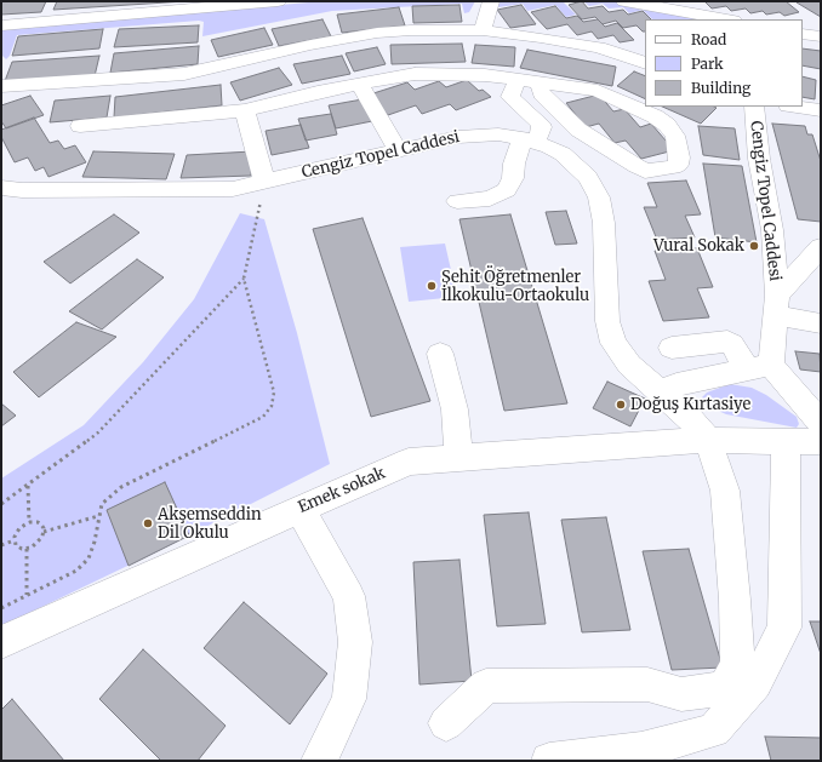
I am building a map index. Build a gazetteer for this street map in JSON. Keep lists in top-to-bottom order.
{
  "streets": {
    "street": ["Cengiz Topel Caddesi", "Emek sokak"]
  },
  "crossings": [
    ["Cengiz Topel Caddesi", "Emek sokak"]
  ],
  "places": [
    "Vural Sokak",
    "Şehit Öğretmenler İlkokulu-Ortaokulu",
    "Doğuş Kırtasiye",
    "Akşemseddin Dil Okulu"
  ],
  "legend": ["Road", "Park", "Building"]
}
